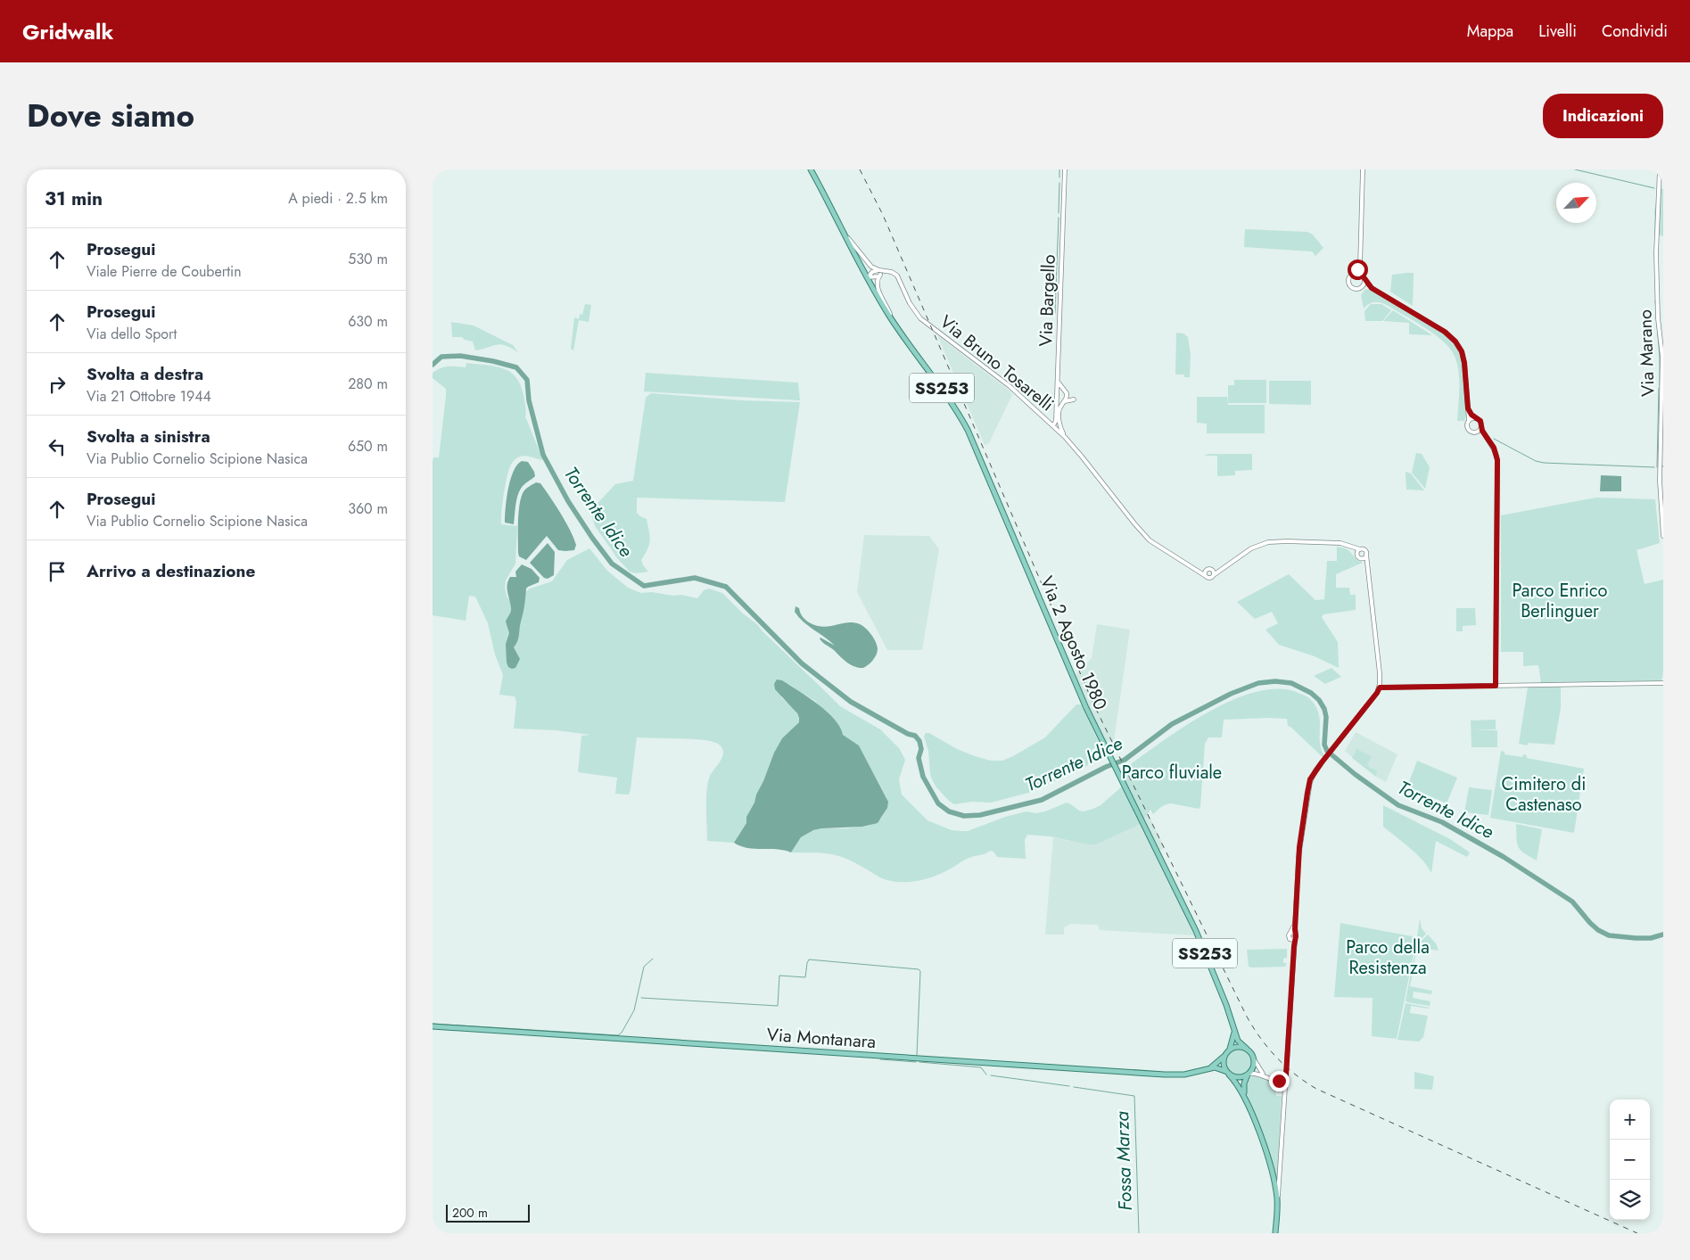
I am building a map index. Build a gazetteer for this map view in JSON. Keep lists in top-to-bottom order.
{
  "streets": {
    "main road": ["SS253", "Via 2 Agosto 1980", "Via Montanara"],
    "street": ["Via Bargello", "Via Marano", "Via Bruno Tosarelli"]
  },
  "crossings": [
    ["Via Bargello", "Via Bruno Tosarelli"],
    ["SS253", "Via 2 Agosto 1980"],
    ["SS253", "Via Montanara"],
    ["Via 2 Agosto 1980", "Via Montanara"]
  ],
  "water": ["Torrente Idice", "Fossa Marza"],
  "parks": [
    "Parco Enrico Berlinguer",
    "Parco fluviale",
    "Cimitero di Castenaso",
    "Parco della Resistenza"
  ],
  "scale_bar": "200 m",
  "north": "top right",
  "page": {
    "header": "Gridwalk",
    "nav": ["Mappa", "Livelli", "Condividi"],
    "title": "Dove siamo",
    "buttons": "Indicazioni",
    "heading": ["31 min", "A piedi · 2.5 km"],
    "list": [
      ["Prosegui", "Viale Pierre de Coubertin", "530 m"],
      ["Prosegui", "Via dello Sport", "630 m"],
      ["Svolta a destra", "Via 21 Ottobre 1944", "280 m"],
      ["Svolta a sinistra", "Via Publio Cornelio Scipione Nasica", "650 m"],
      ["Prosegui", "Via Publio Cornelio Scipione Nasica", "360 m"],
      "Arrivo a destinazione"
    ],
    "map_buttons": ["+", "−"],
    "scale": "200 m"
  }
}
